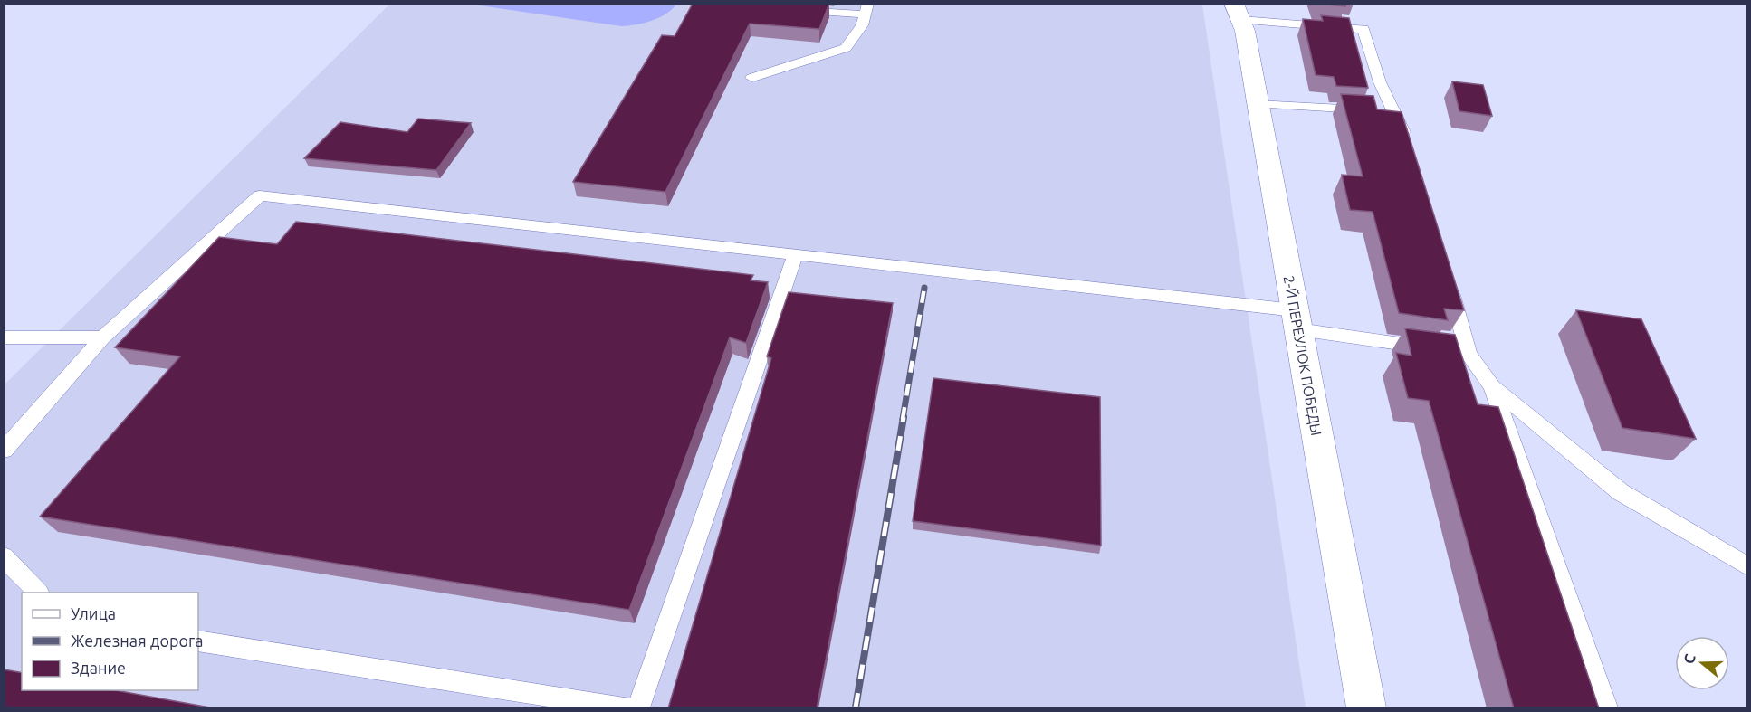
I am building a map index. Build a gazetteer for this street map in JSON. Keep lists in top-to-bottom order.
{
  "streets": {
    "street": ["2-Й ПЕРЕУЛОК ПОБЕДЫ"]
  },
  "legend": ["Улица", "Железная дорога", "Здание"],
  "north": "left"
}
